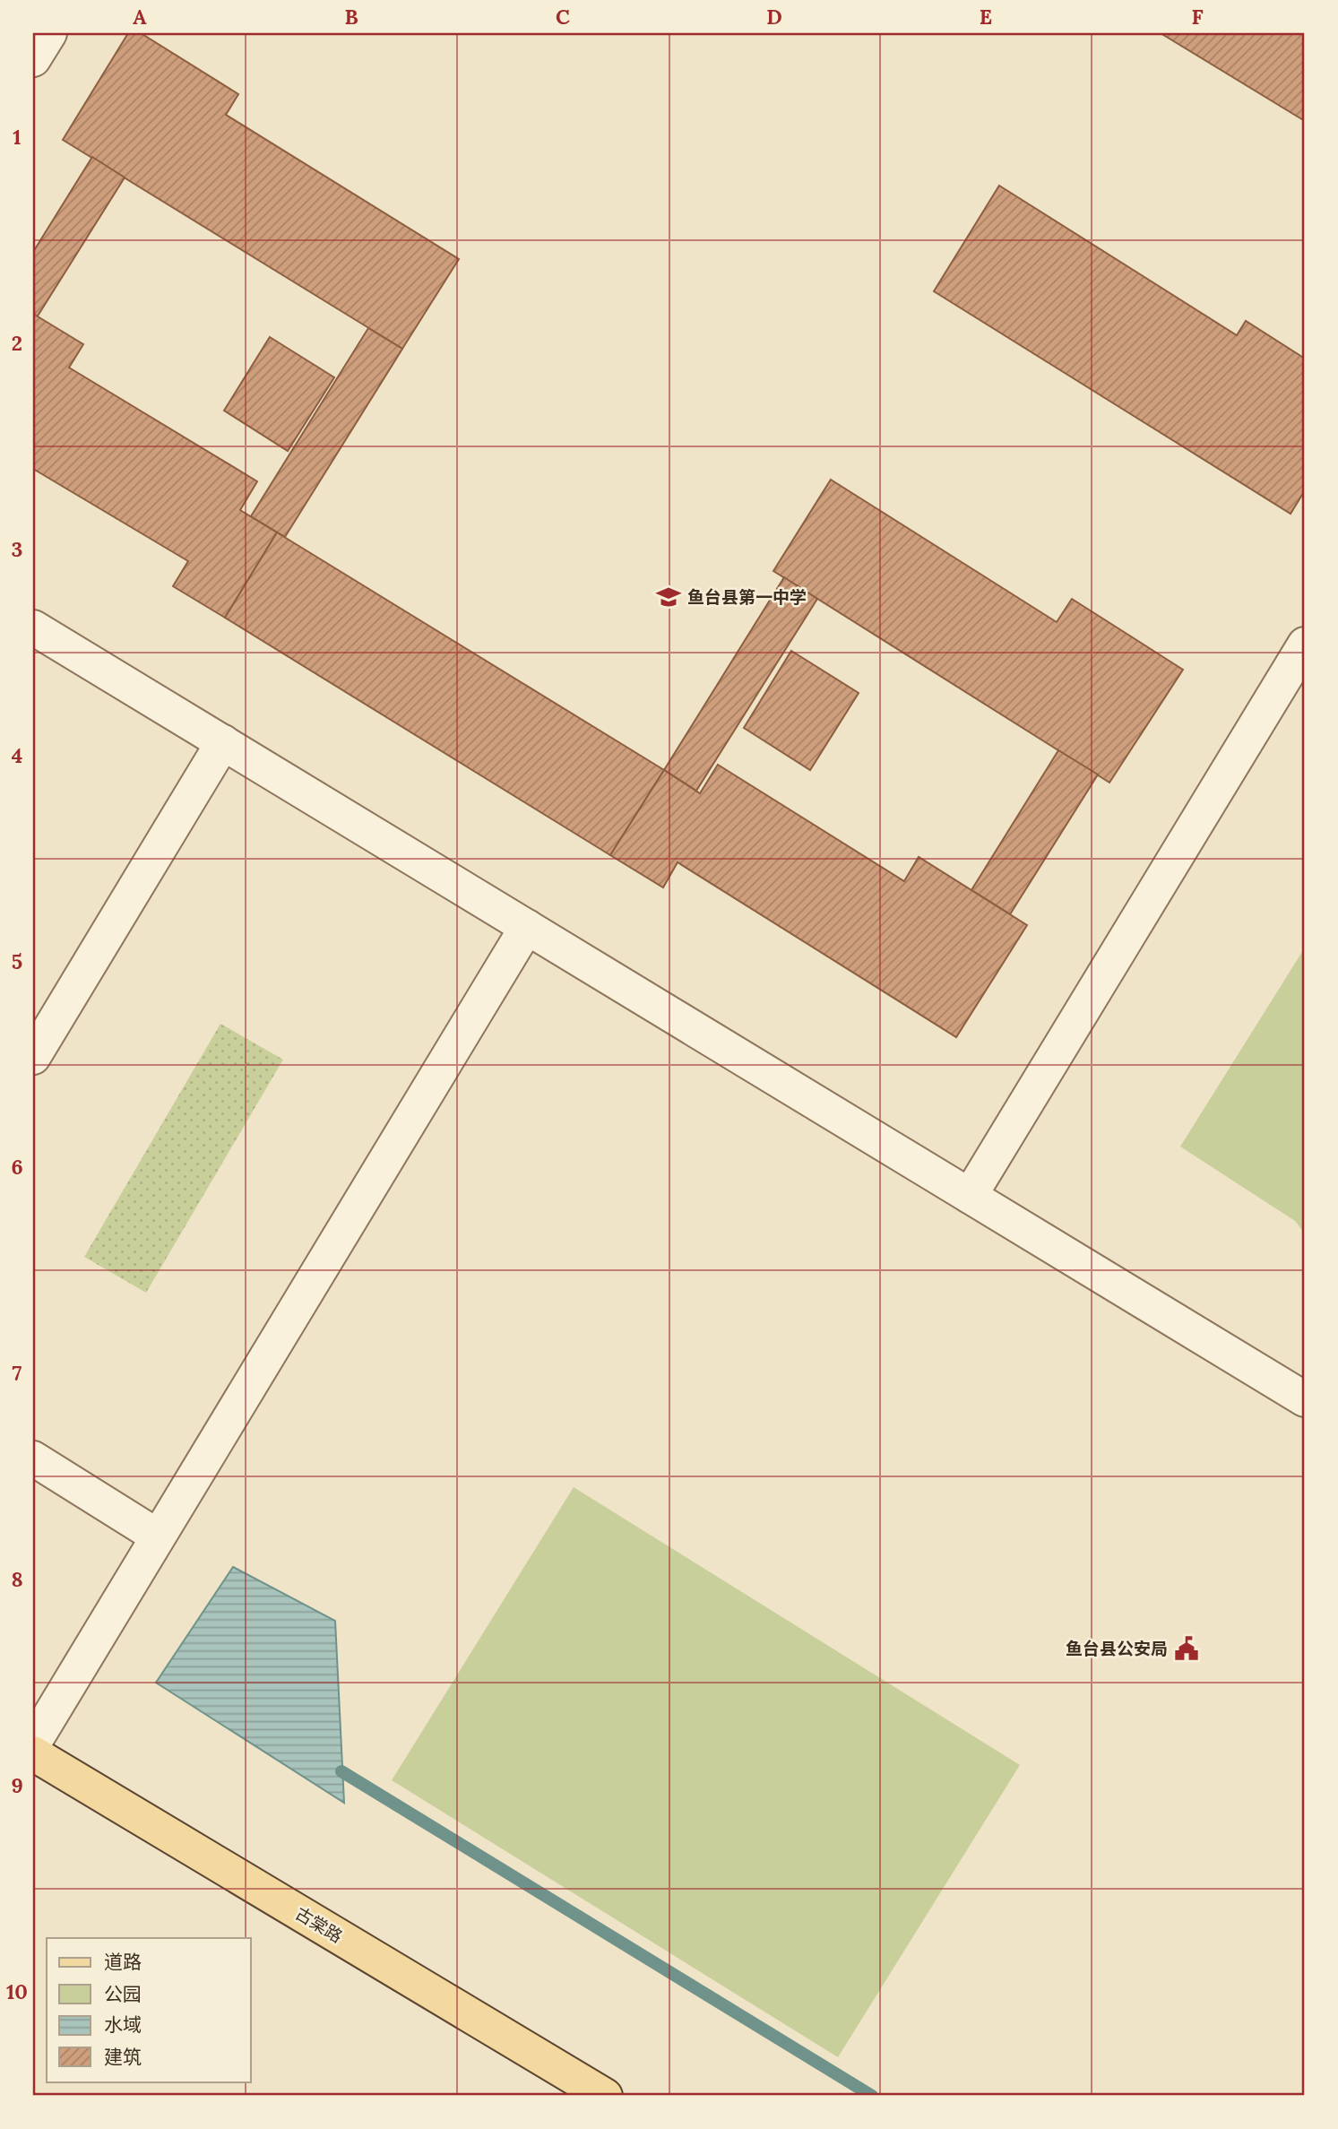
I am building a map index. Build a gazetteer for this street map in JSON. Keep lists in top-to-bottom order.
{
  "streets": {
    "main road": ["古棠路"]
  },
  "places": {
    "school or university": ["鱼台县第一中学"],
    "public building": ["鱼台县公安局"]
  },
  "legend": [
    "道路",
    "公园",
    "水域",
    "建筑"
  ],
  "grid": {
    "columns": [
      "A",
      "B",
      "C",
      "D",
      "E",
      "F"
    ],
    "rows": [
      "1",
      "2",
      "3",
      "4",
      "5",
      "6",
      "7",
      "8",
      "9",
      "10"
    ]
  }
}
